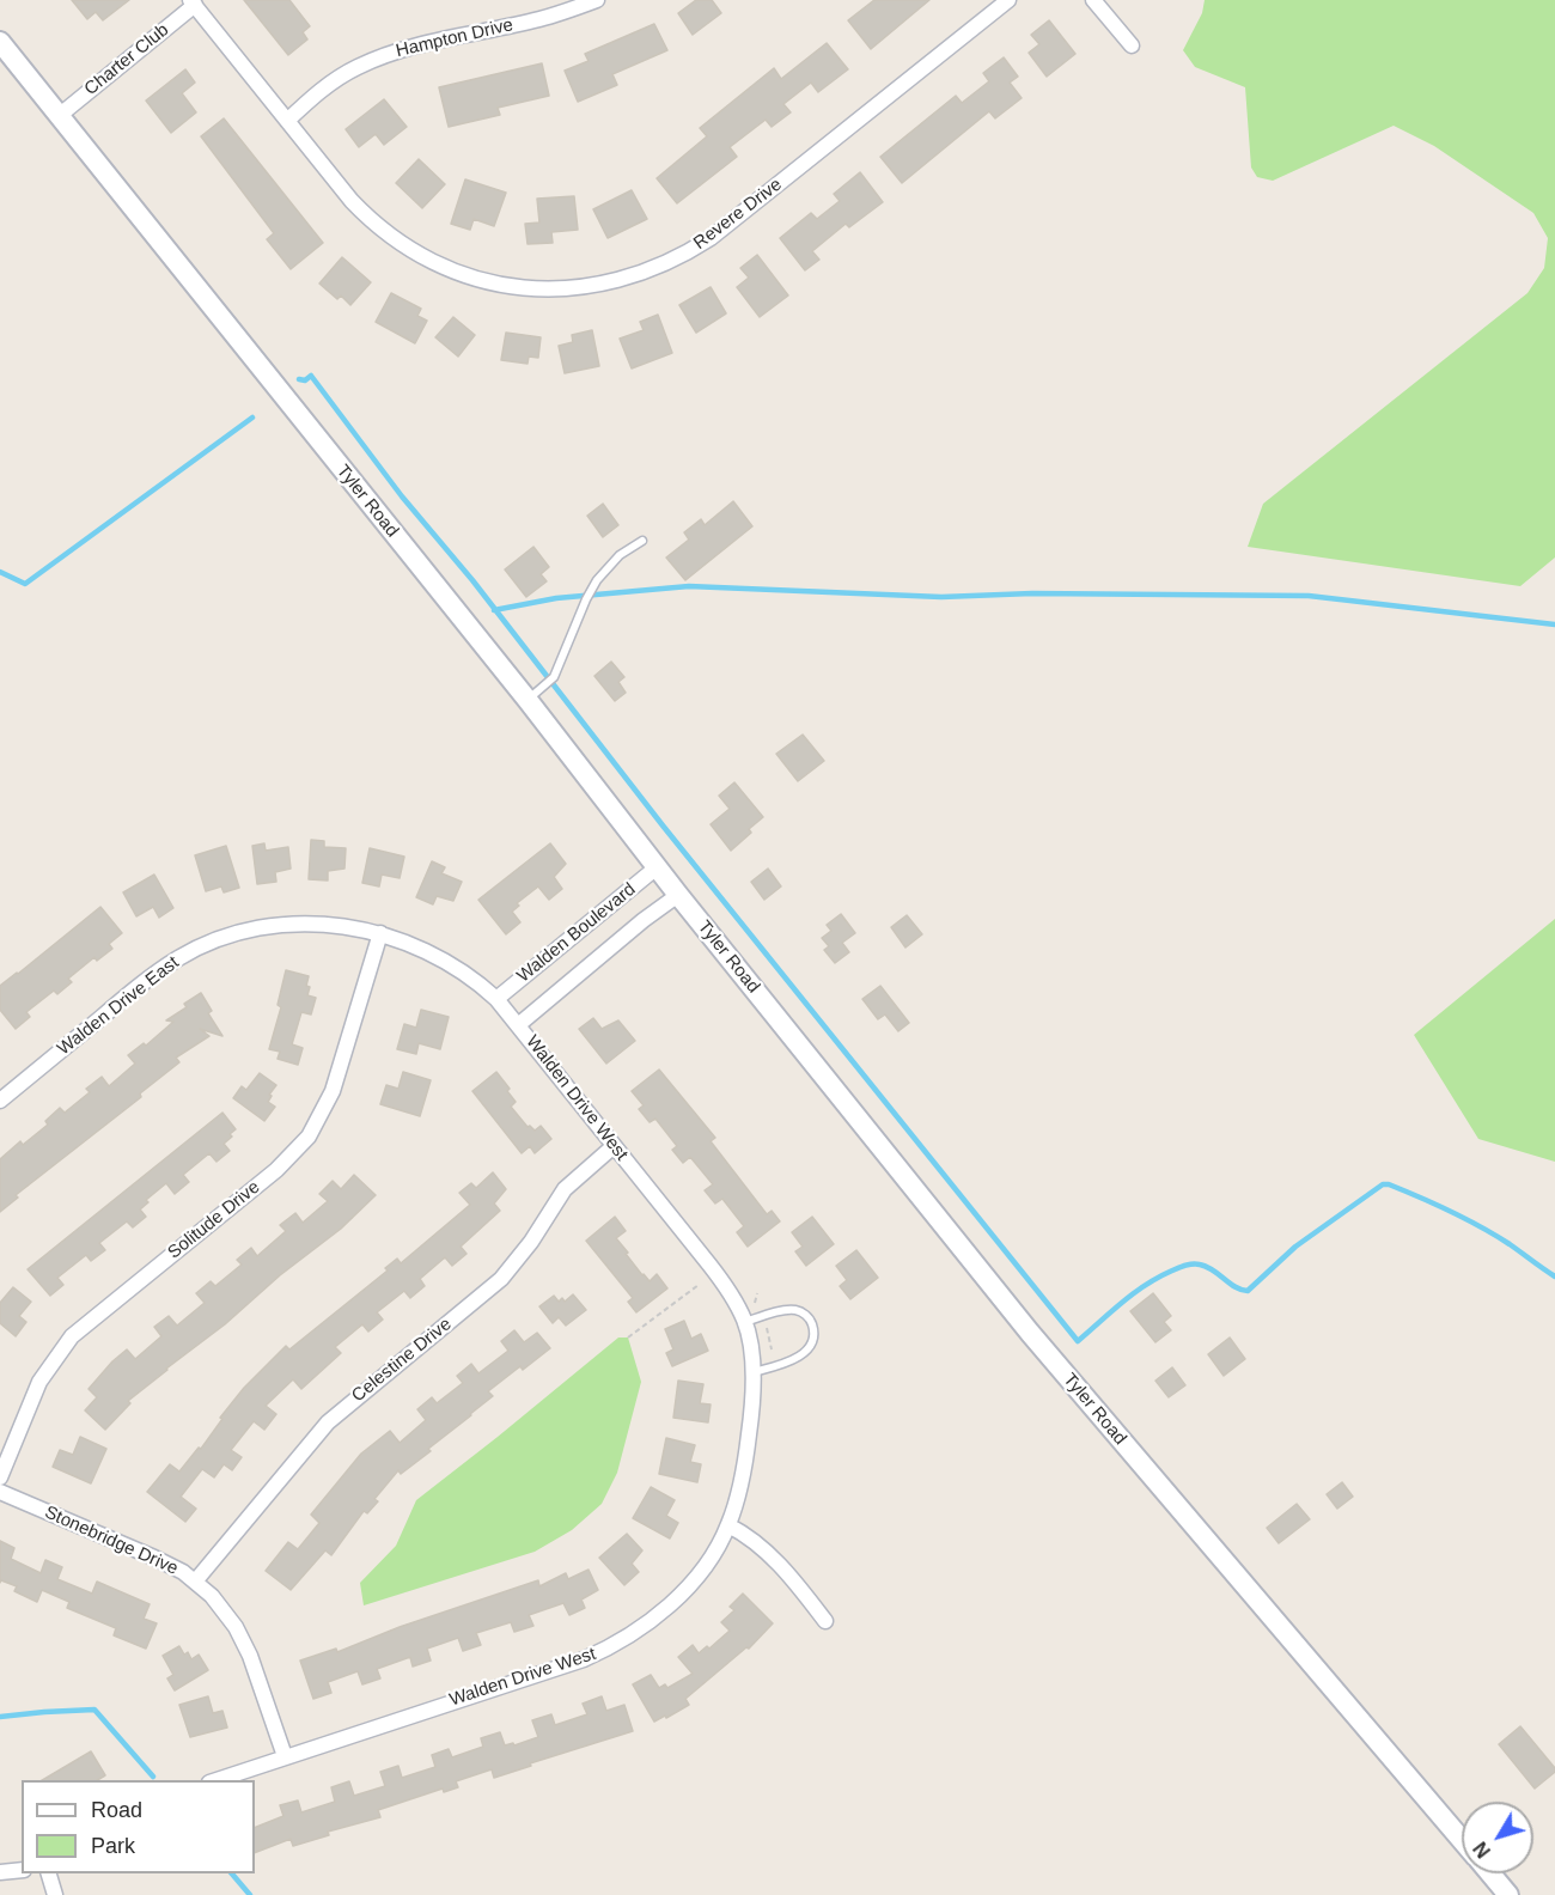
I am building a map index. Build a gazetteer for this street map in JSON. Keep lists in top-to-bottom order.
{
  "streets": {
    "street": [
      "Hampton Drive",
      "Charter Club",
      "Revere Drive",
      "Tyler Road",
      "Walden Boulevard",
      "Walden Drive East",
      "Walden Drive West",
      "Solitude Drive",
      "Celestine Drive",
      "Stonebridge Drive"
    ]
  },
  "crossings": [
    ["Hampton Drive", "Revere Drive"],
    ["Charter Club", "Revere Drive"],
    ["Charter Club", "Tyler Road"],
    ["Tyler Road", "Walden Boulevard"],
    ["Walden Boulevard", "Walden Drive East"],
    ["Walden Boulevard", "Walden Drive West"],
    ["Walden Drive East", "Walden Drive West"],
    ["Walden Drive East", "Solitude Drive"],
    ["Walden Drive West", "Celestine Drive"],
    ["Walden Drive West", "Stonebridge Drive"],
    ["Celestine Drive", "Stonebridge Drive"]
  ],
  "legend": ["Road", "Park"],
  "north": "bottom left"
}
